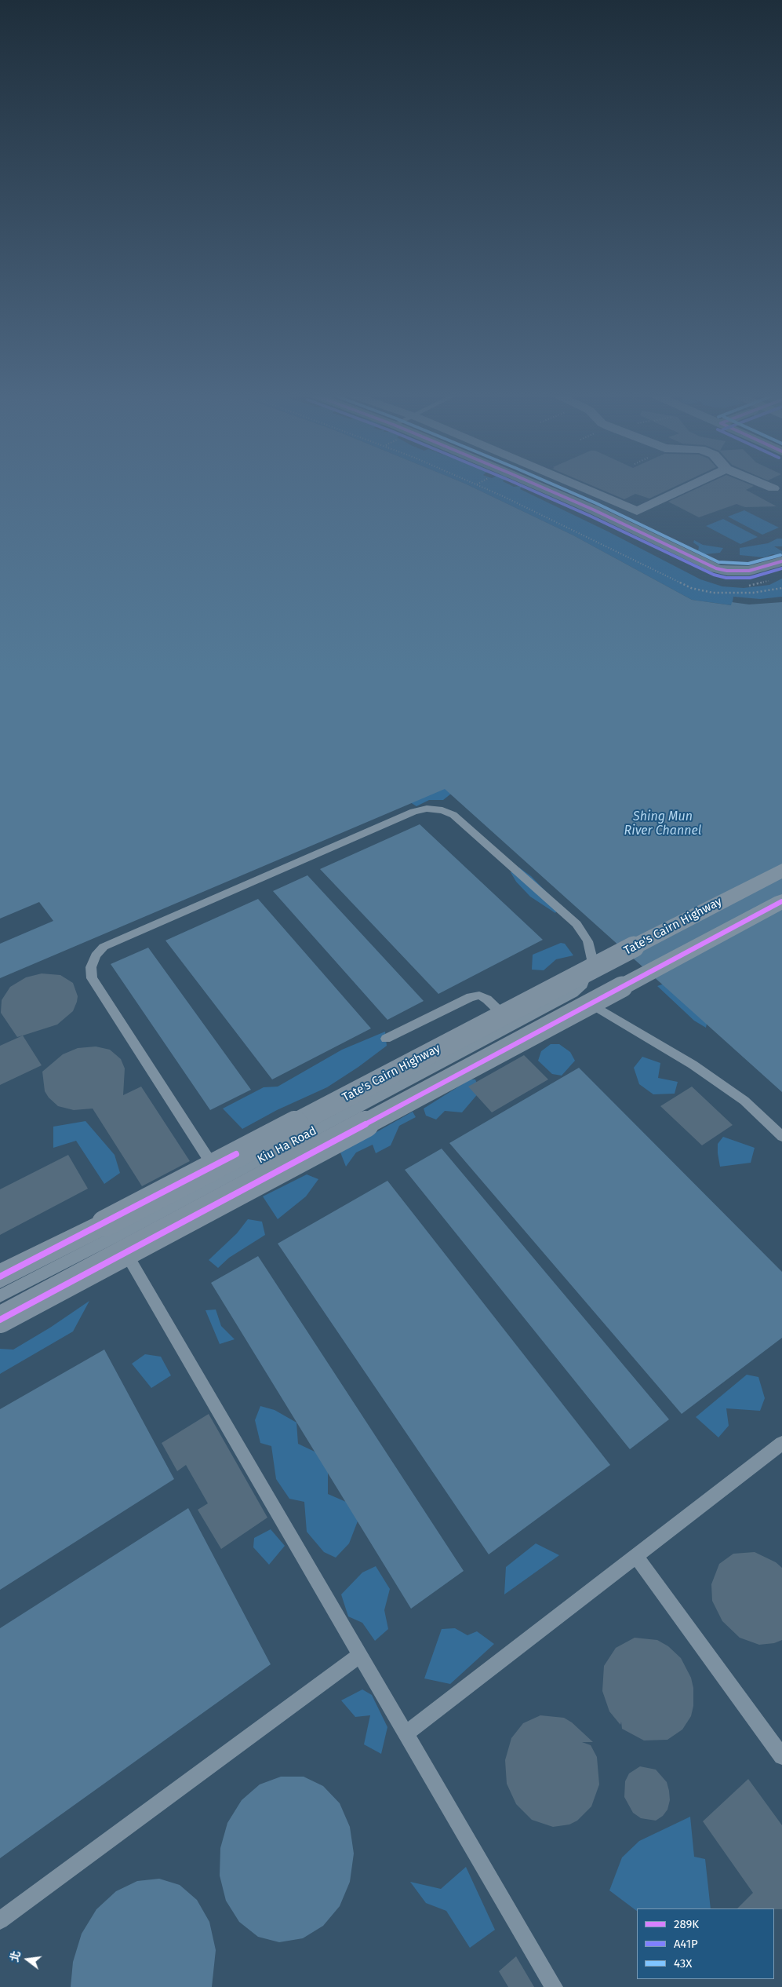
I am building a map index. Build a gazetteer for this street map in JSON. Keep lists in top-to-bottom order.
{
  "streets": {
    "highway": ["Tate's Cairn Highway"],
    "lane": ["Kiu Ha Road"]
  },
  "water": ["Shing Mun River Channel"],
  "lines": ["transit line 289K", "transit line A41P", "transit line 43X"],
  "legend": ["289K", "A41P", "43X"],
  "north": "left"
}
